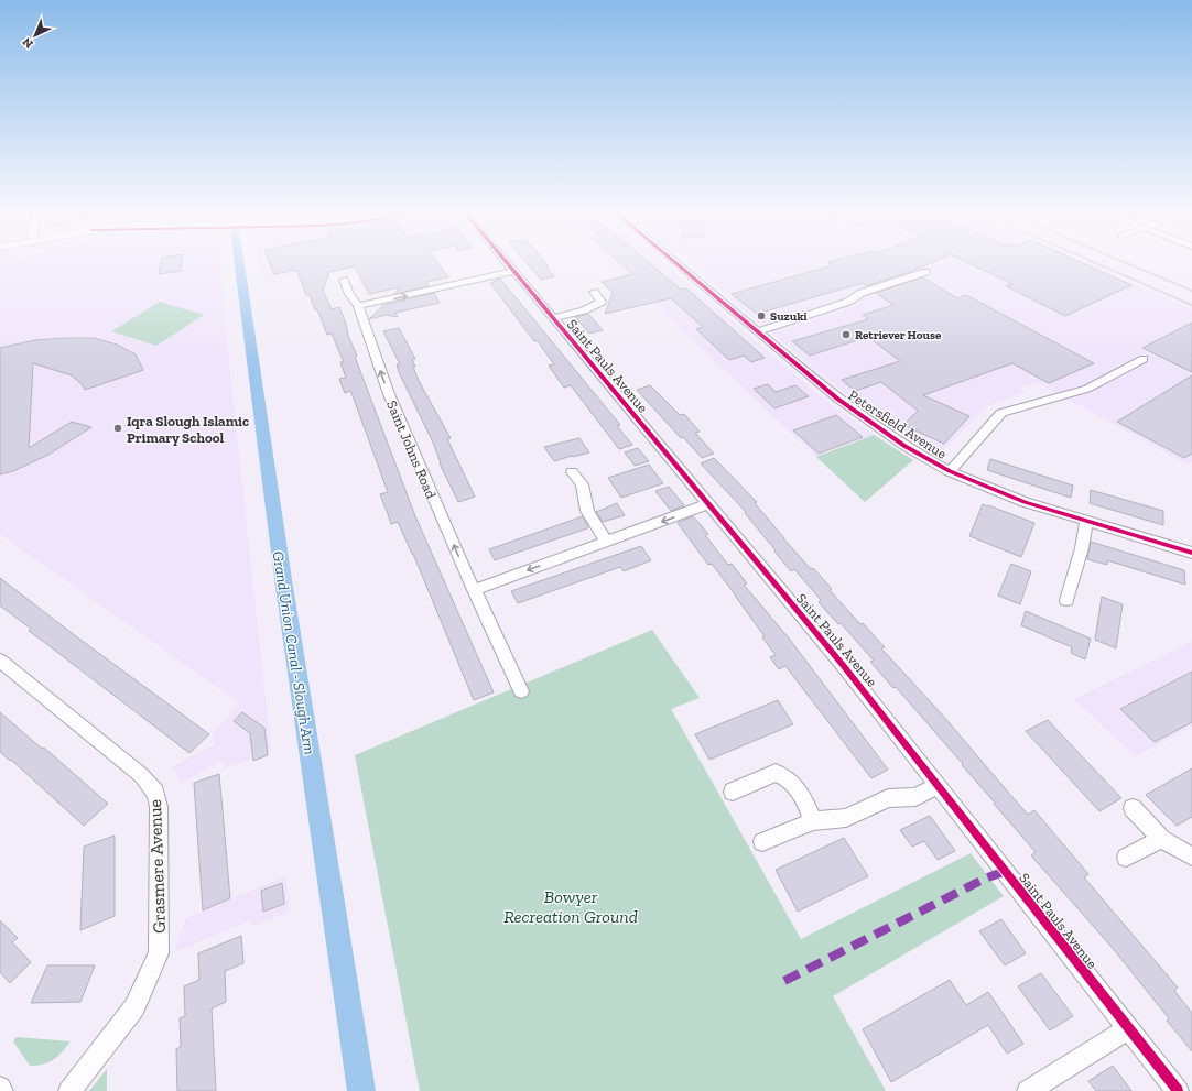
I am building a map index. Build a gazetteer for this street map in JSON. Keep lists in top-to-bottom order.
{
  "streets": {
    "street": [
      "Saint Pauls Avenue",
      "Petersfield Avenue",
      "Saint Johns Road",
      "Grasmere Avenue"
    ]
  },
  "one_way": ["Saint Johns Road"],
  "water": ["Grand Union Canal - Slough Arm"],
  "parks": ["Bowyer Recreation Ground"],
  "places": ["Suzuki", "Retriever House", "Iqra Slough Islamic Primary School"],
  "north": "bottom left"
}
